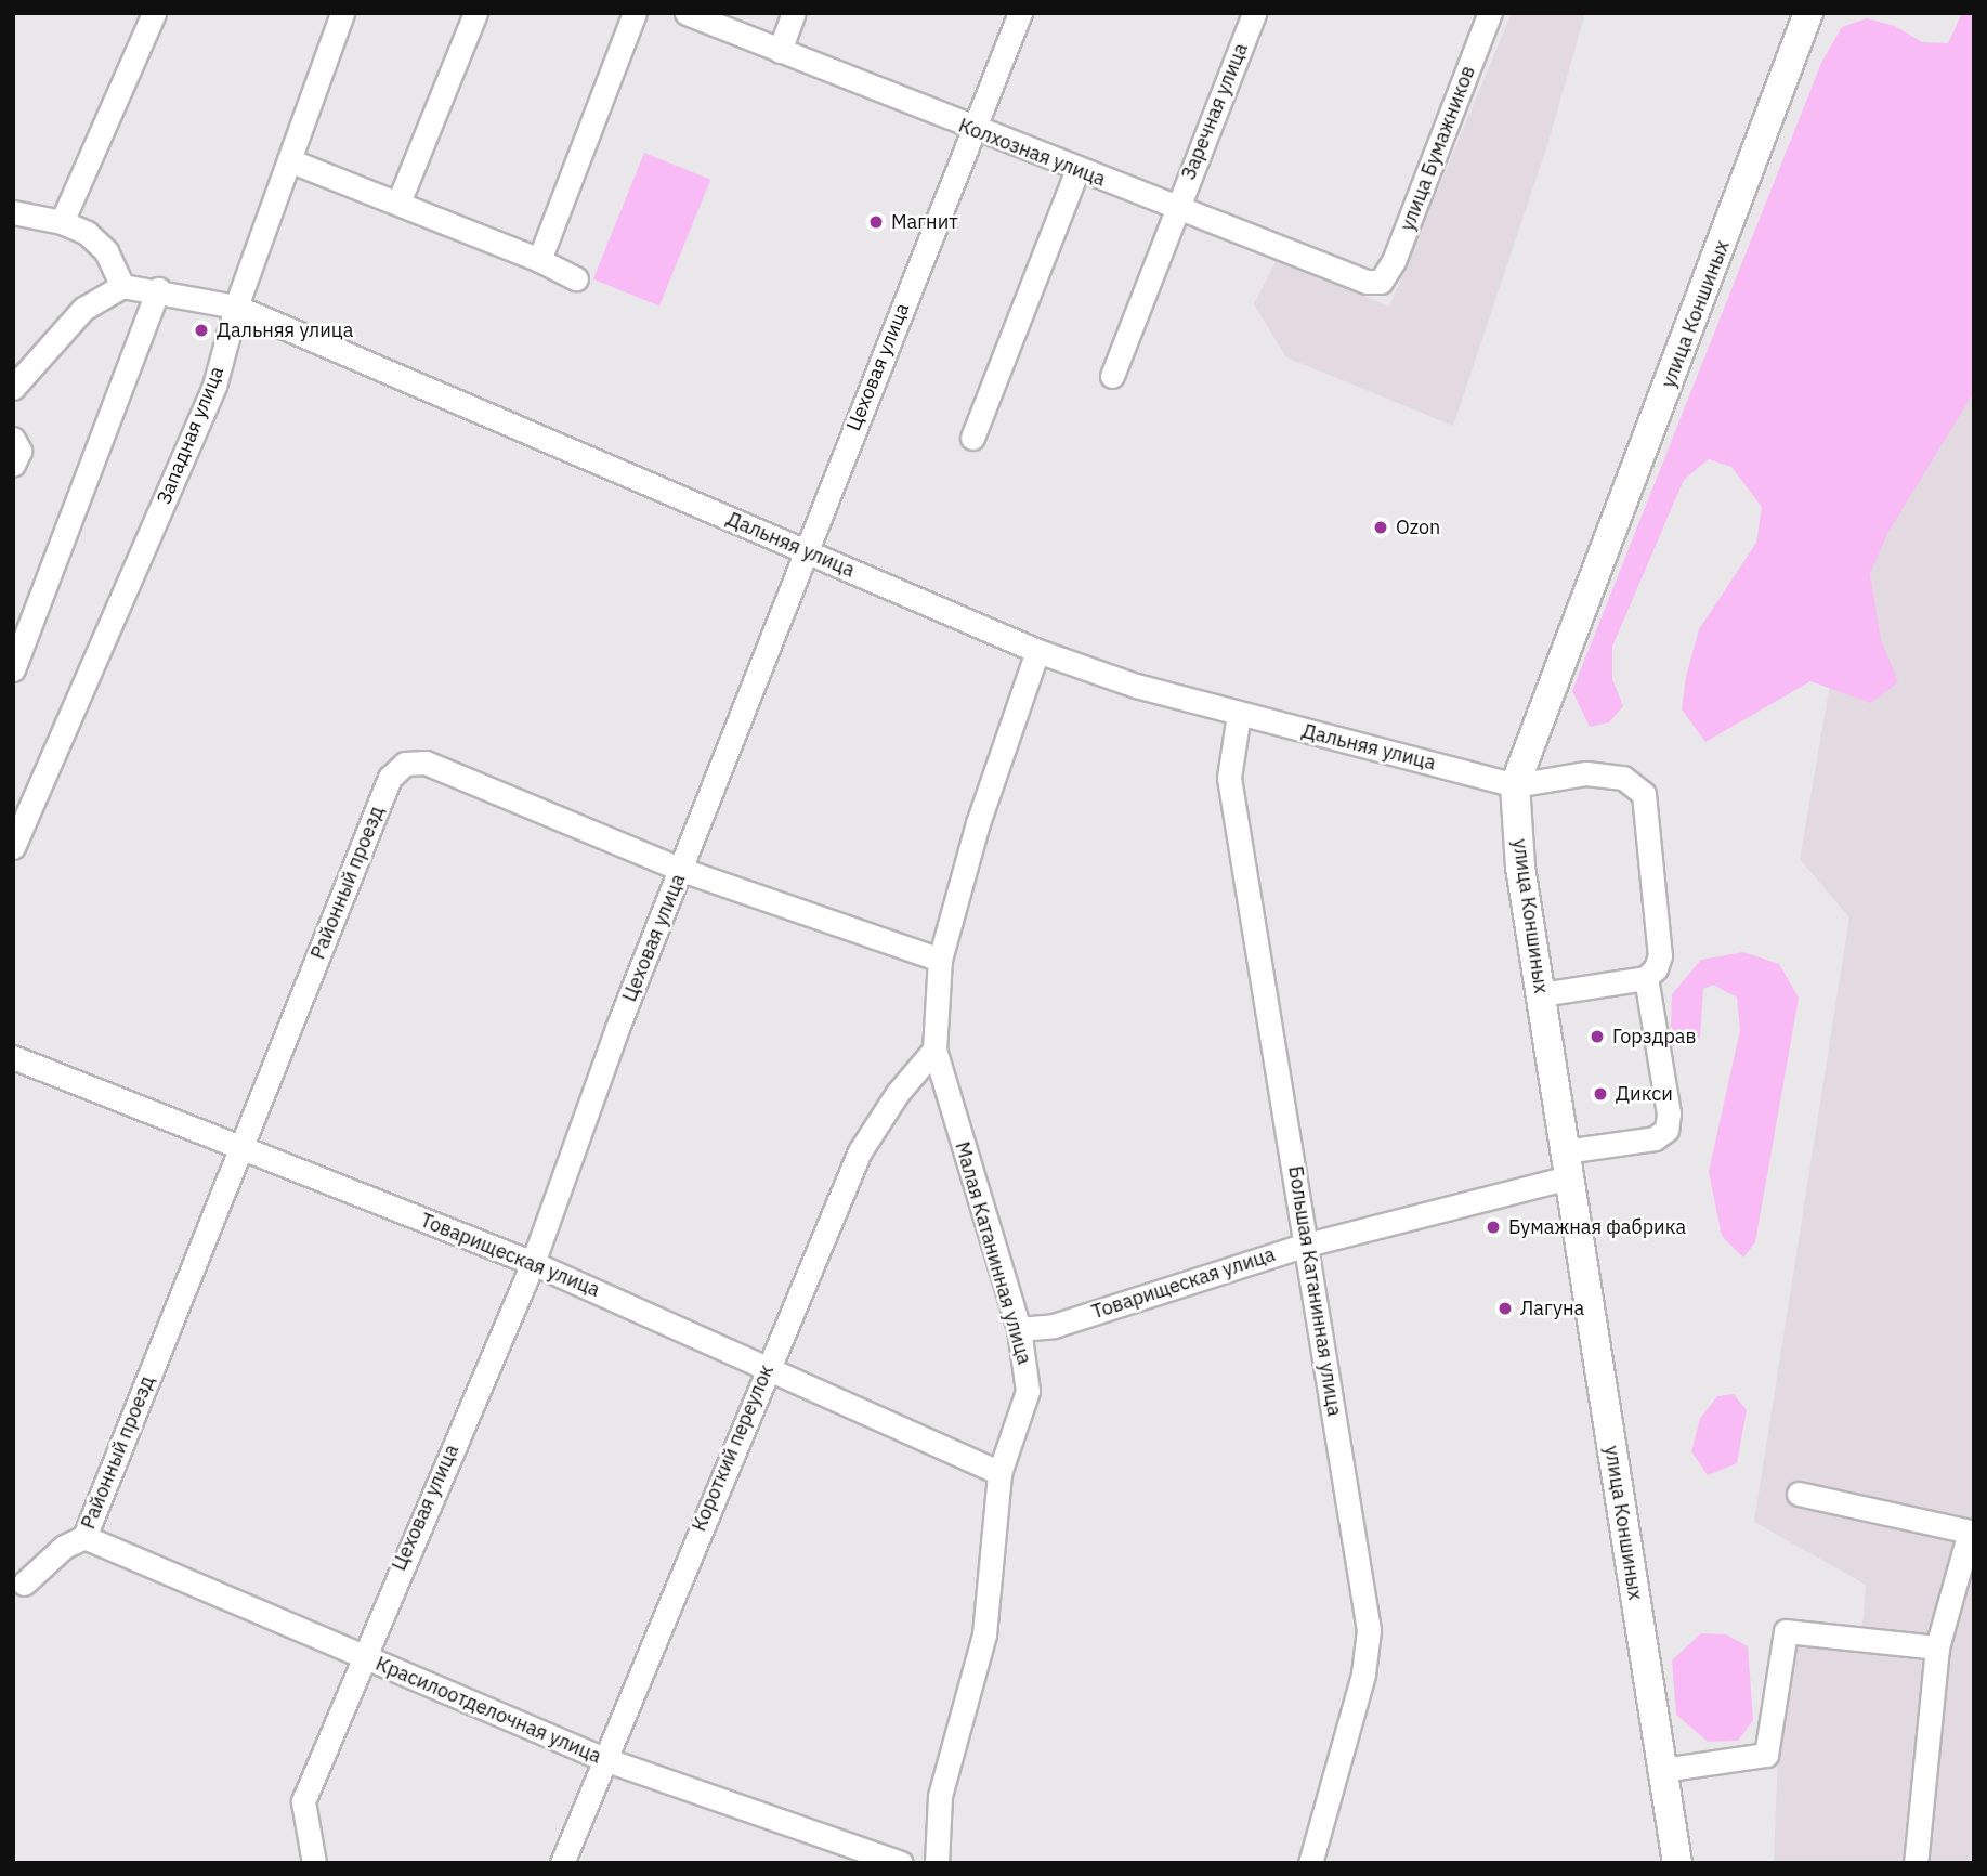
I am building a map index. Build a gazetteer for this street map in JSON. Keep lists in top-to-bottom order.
{
  "streets": {
    "main road": ["улица Коншиных"],
    "street": [
      "Заречная улица",
      "улица Бумажников",
      "Колхозная улица",
      "Цеховая улица",
      "Западная улица",
      "Дальняя улица",
      "Районный проезд",
      "Малая Катанинная улица",
      "Товарищеская улица",
      "Большая Катанинная улица",
      "Короткий переулок",
      "Красилоотделочная улица"
    ]
  },
  "crossings": [
    ["Заречная улица", "Колхозная улица"],
    ["улица Бумажников", "Колхозная улица"],
    ["Колхозная улица", "Цеховая улица"],
    ["улица Коншиных", "Дальняя улица"],
    ["улица Коншиных", "Товарищеская улица"],
    ["Цеховая улица", "Дальняя улица"],
    ["Цеховая улица", "Районный проезд"],
    ["Цеховая улица", "Товарищеская улица"],
    ["Цеховая улица", "Красилоотделочная улица"],
    ["Западная улица", "Дальняя улица"],
    ["Дальняя улица", "Малая Катанинная улица"],
    ["Дальняя улица", "Большая Катанинная улица"],
    ["Районный проезд", "Малая Катанинная улица"],
    ["Районный проезд", "Товарищеская улица"],
    ["Районный проезд", "Красилоотделочная улица"],
    ["Малая Катанинная улица", "Товарищеская улица"],
    ["Малая Катанинная улица", "Короткий переулок"],
    ["Товарищеская улица", "Большая Катанинная улица"],
    ["Товарищеская улица", "Короткий переулок"],
    ["Короткий переулок", "Красилоотделочная улица"]
  ],
  "places": [
    "Магнит",
    "Дальняя улица",
    "Ozon",
    "Горздрав",
    "Дикси",
    "Бумажная фабрика",
    "Лагуна"
  ]
}
